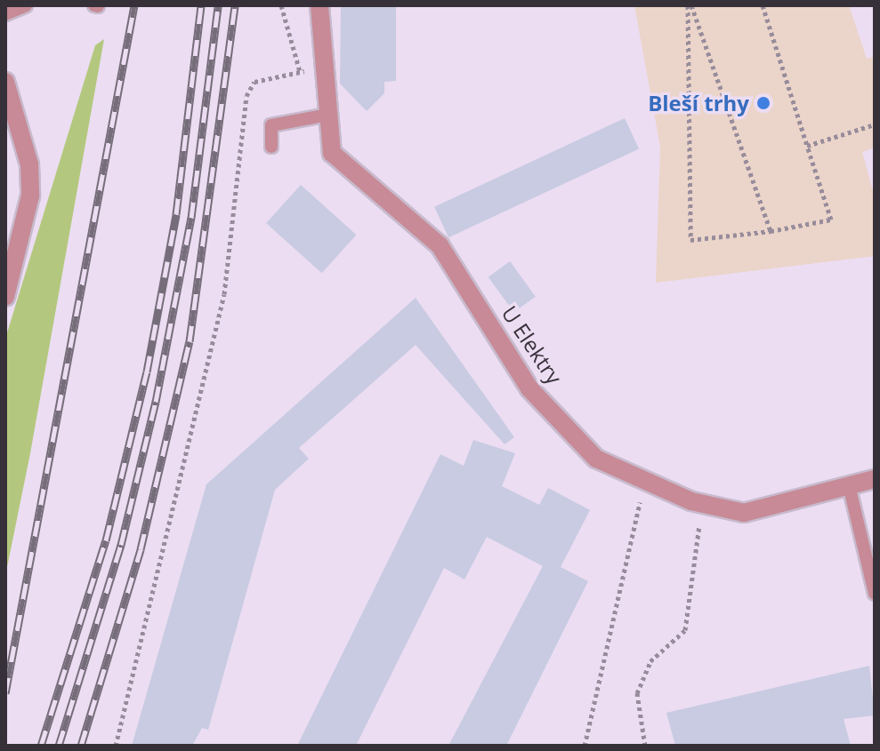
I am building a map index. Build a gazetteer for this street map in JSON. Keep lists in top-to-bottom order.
{
  "streets": {
    "street": ["U Elektry"]
  },
  "places": ["Bleší trhy"]
}
